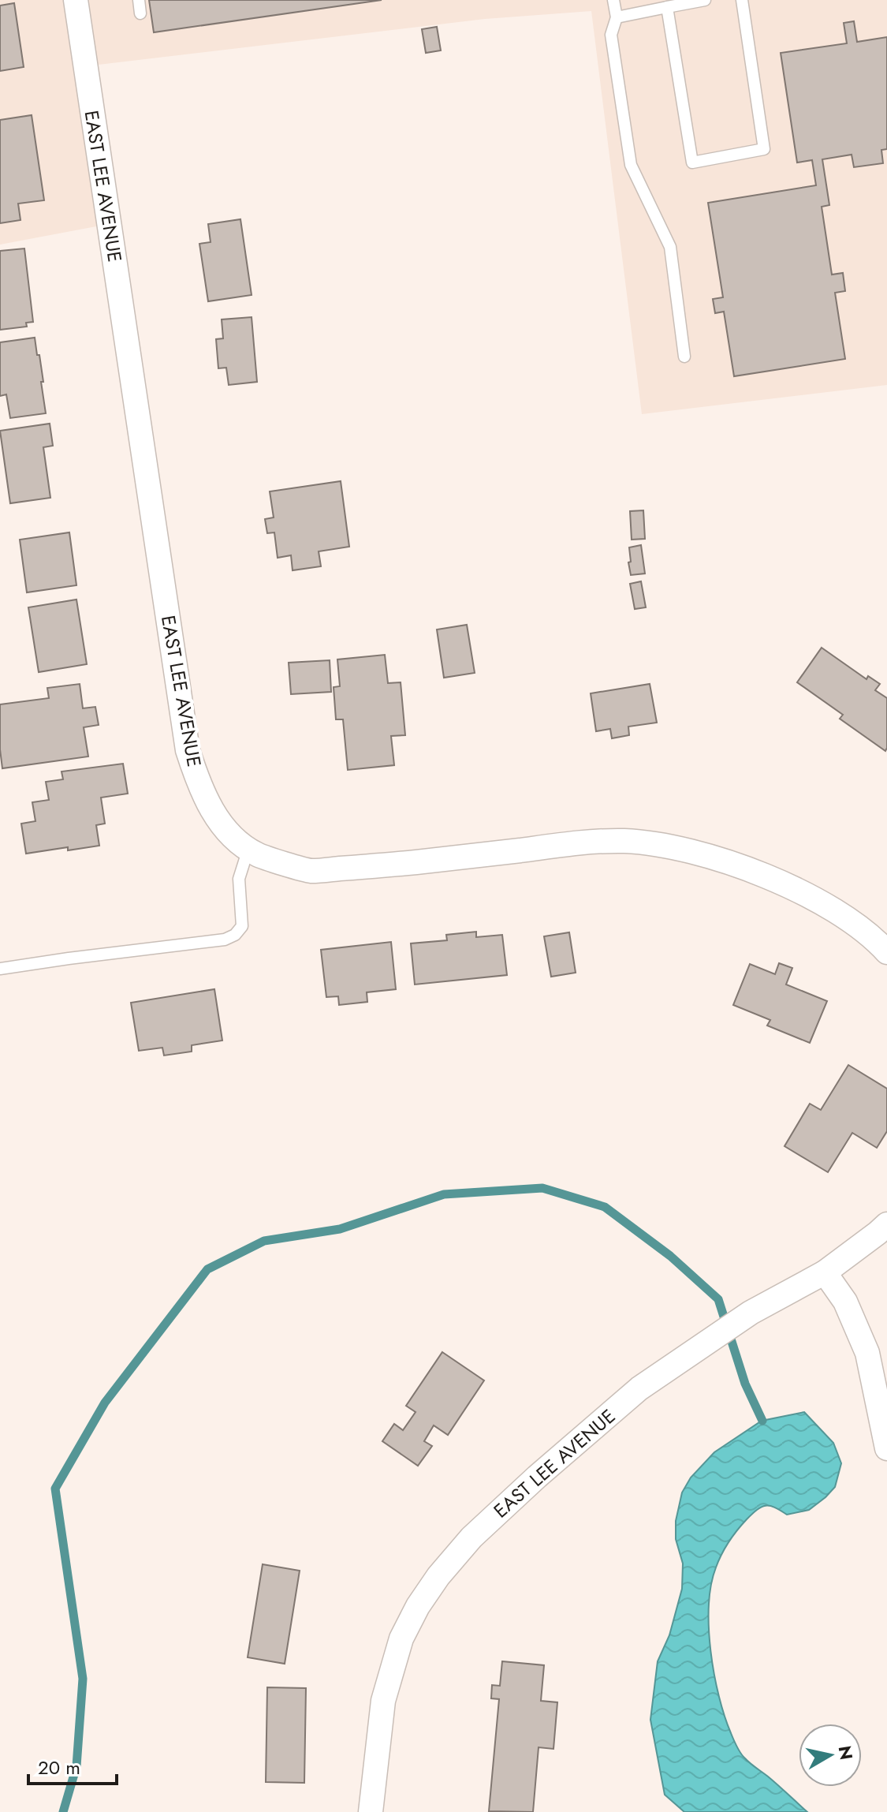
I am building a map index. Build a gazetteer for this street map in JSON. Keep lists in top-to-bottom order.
{
  "streets": {
    "street": ["EAST LEE AVENUE"]
  },
  "scale_bar": "20 m",
  "north": "right"
}
